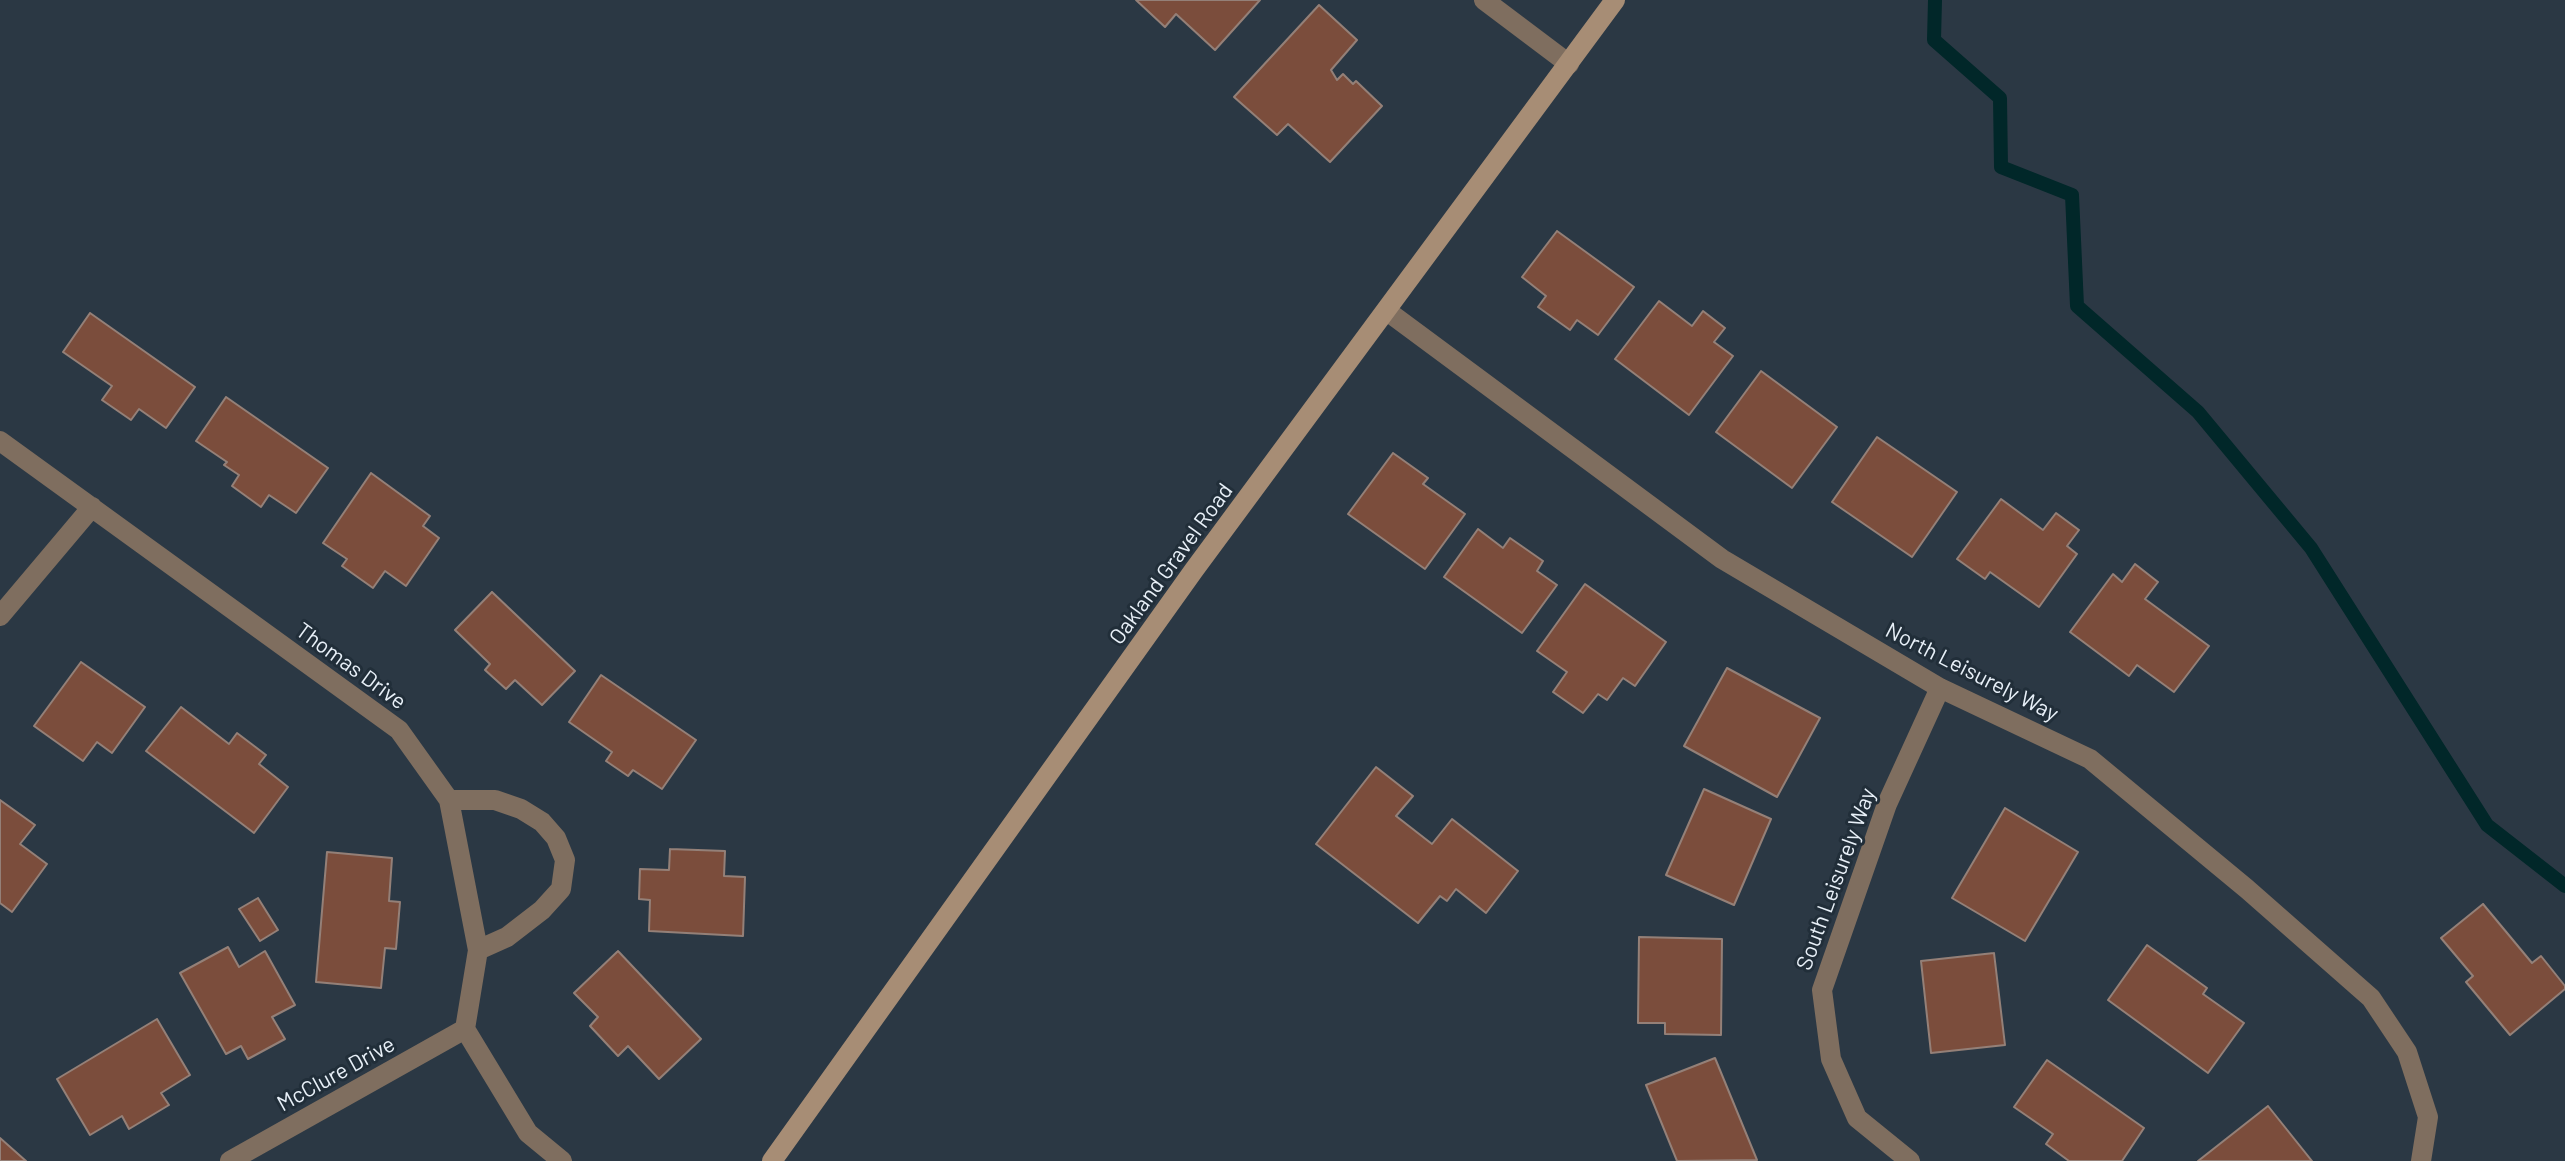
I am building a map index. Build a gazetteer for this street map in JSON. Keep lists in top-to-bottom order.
{
  "streets": {
    "street": [
      "Oakland Gravel Road",
      "Thomas Drive",
      "North Leisurely Way",
      "South Leisurely Way",
      "McClure Drive"
    ]
  },
  "crossings": [
    ["Oakland Gravel Road", "North Leisurely Way"],
    ["Thomas Drive", "McClure Drive"],
    ["North Leisurely Way", "South Leisurely Way"]
  ]
}
